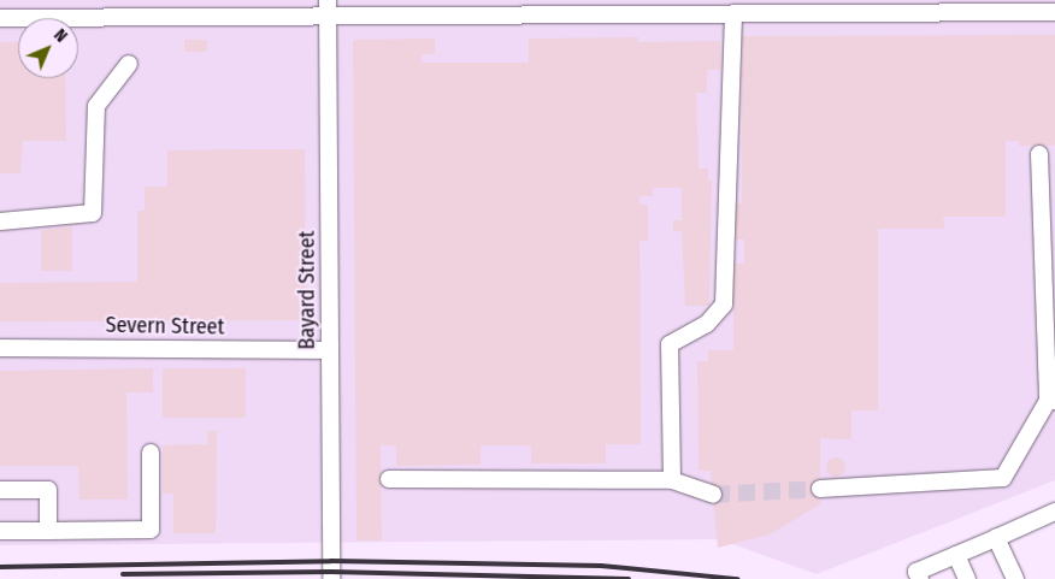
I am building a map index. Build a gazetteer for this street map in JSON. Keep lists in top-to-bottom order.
{
  "streets": {
    "street": ["Bayard Street", "Severn Street"]
  },
  "crossings": [
    ["Bayard Street", "Severn Street"]
  ],
  "north": "top right"
}
